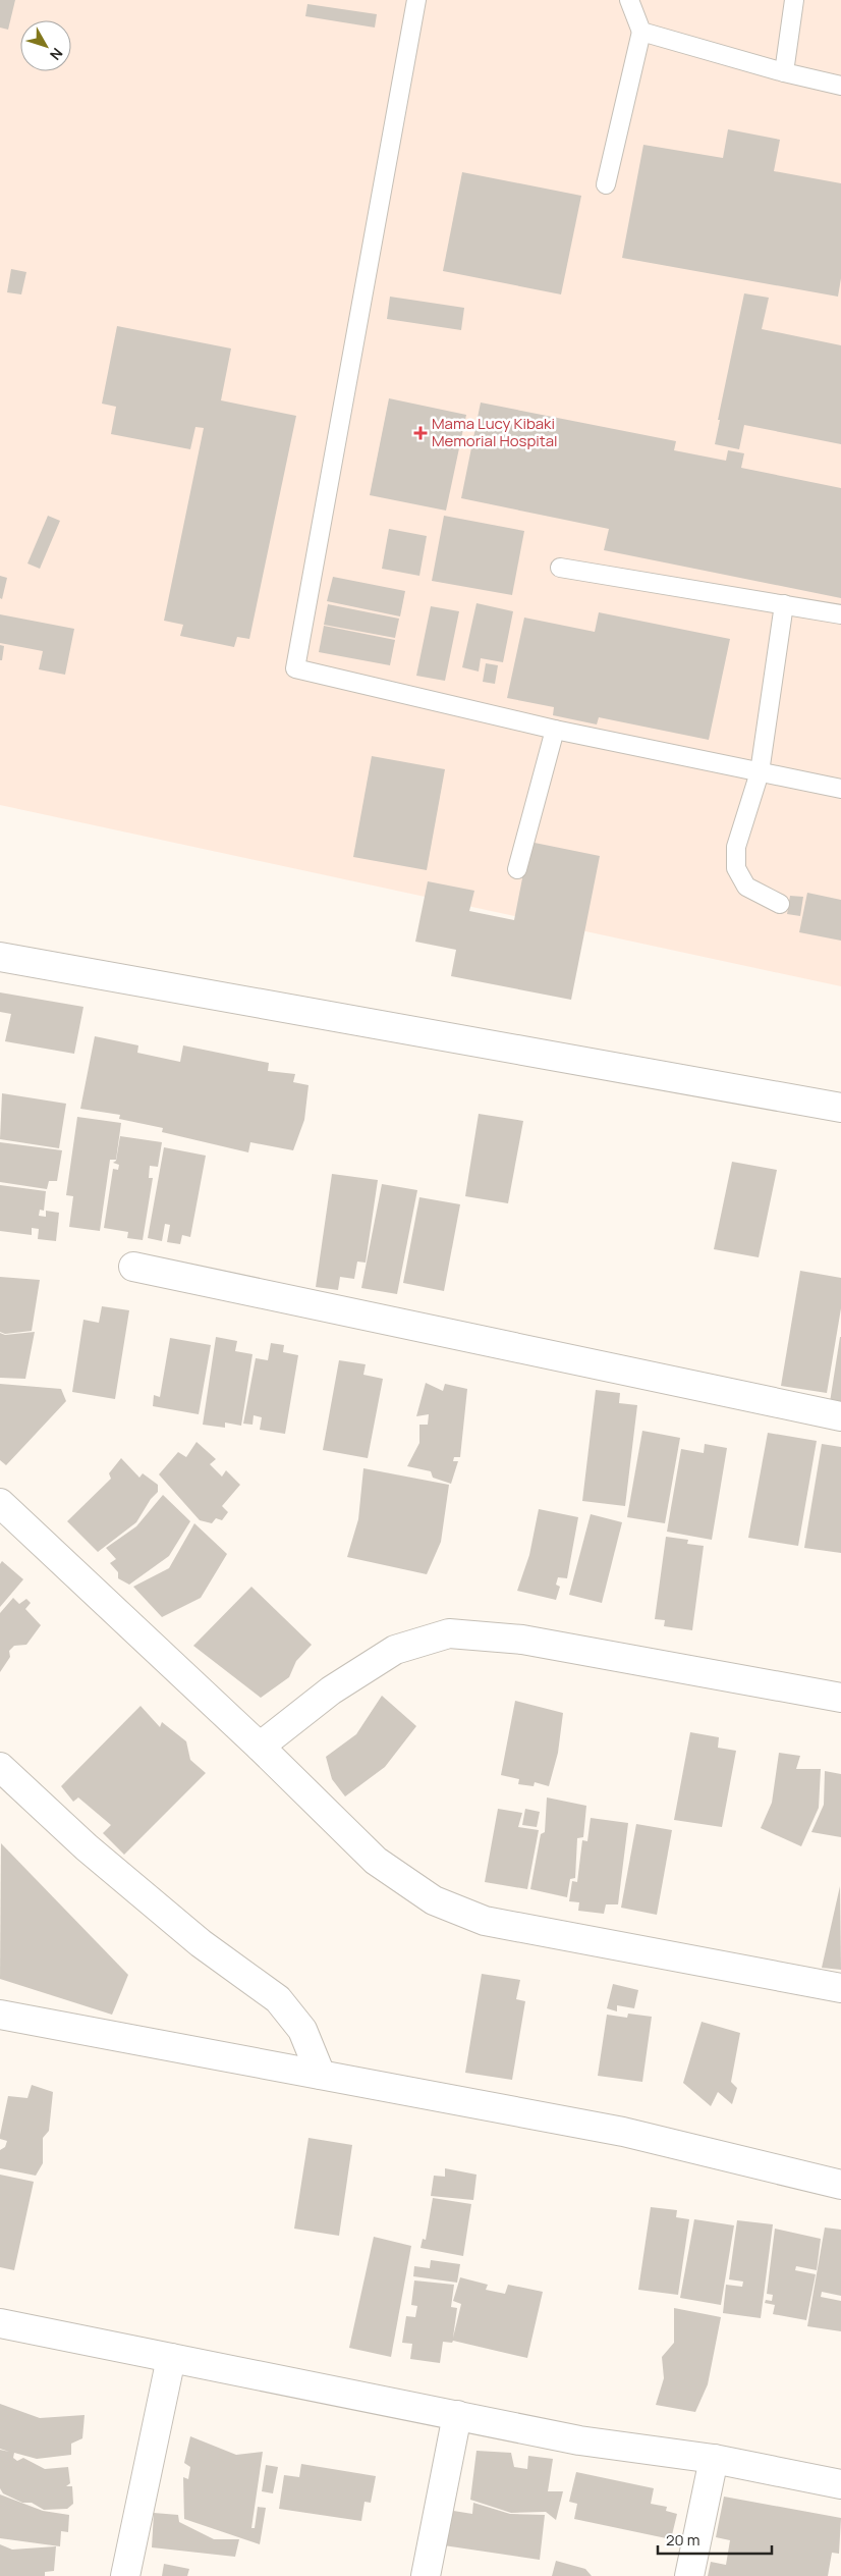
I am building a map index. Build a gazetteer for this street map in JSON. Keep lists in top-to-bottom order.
{
  "places": {
    "health": ["Mama Lucy Kibaki Memorial Hospital"]
  },
  "scale_bar": "20 m",
  "north": "bottom right"
}
